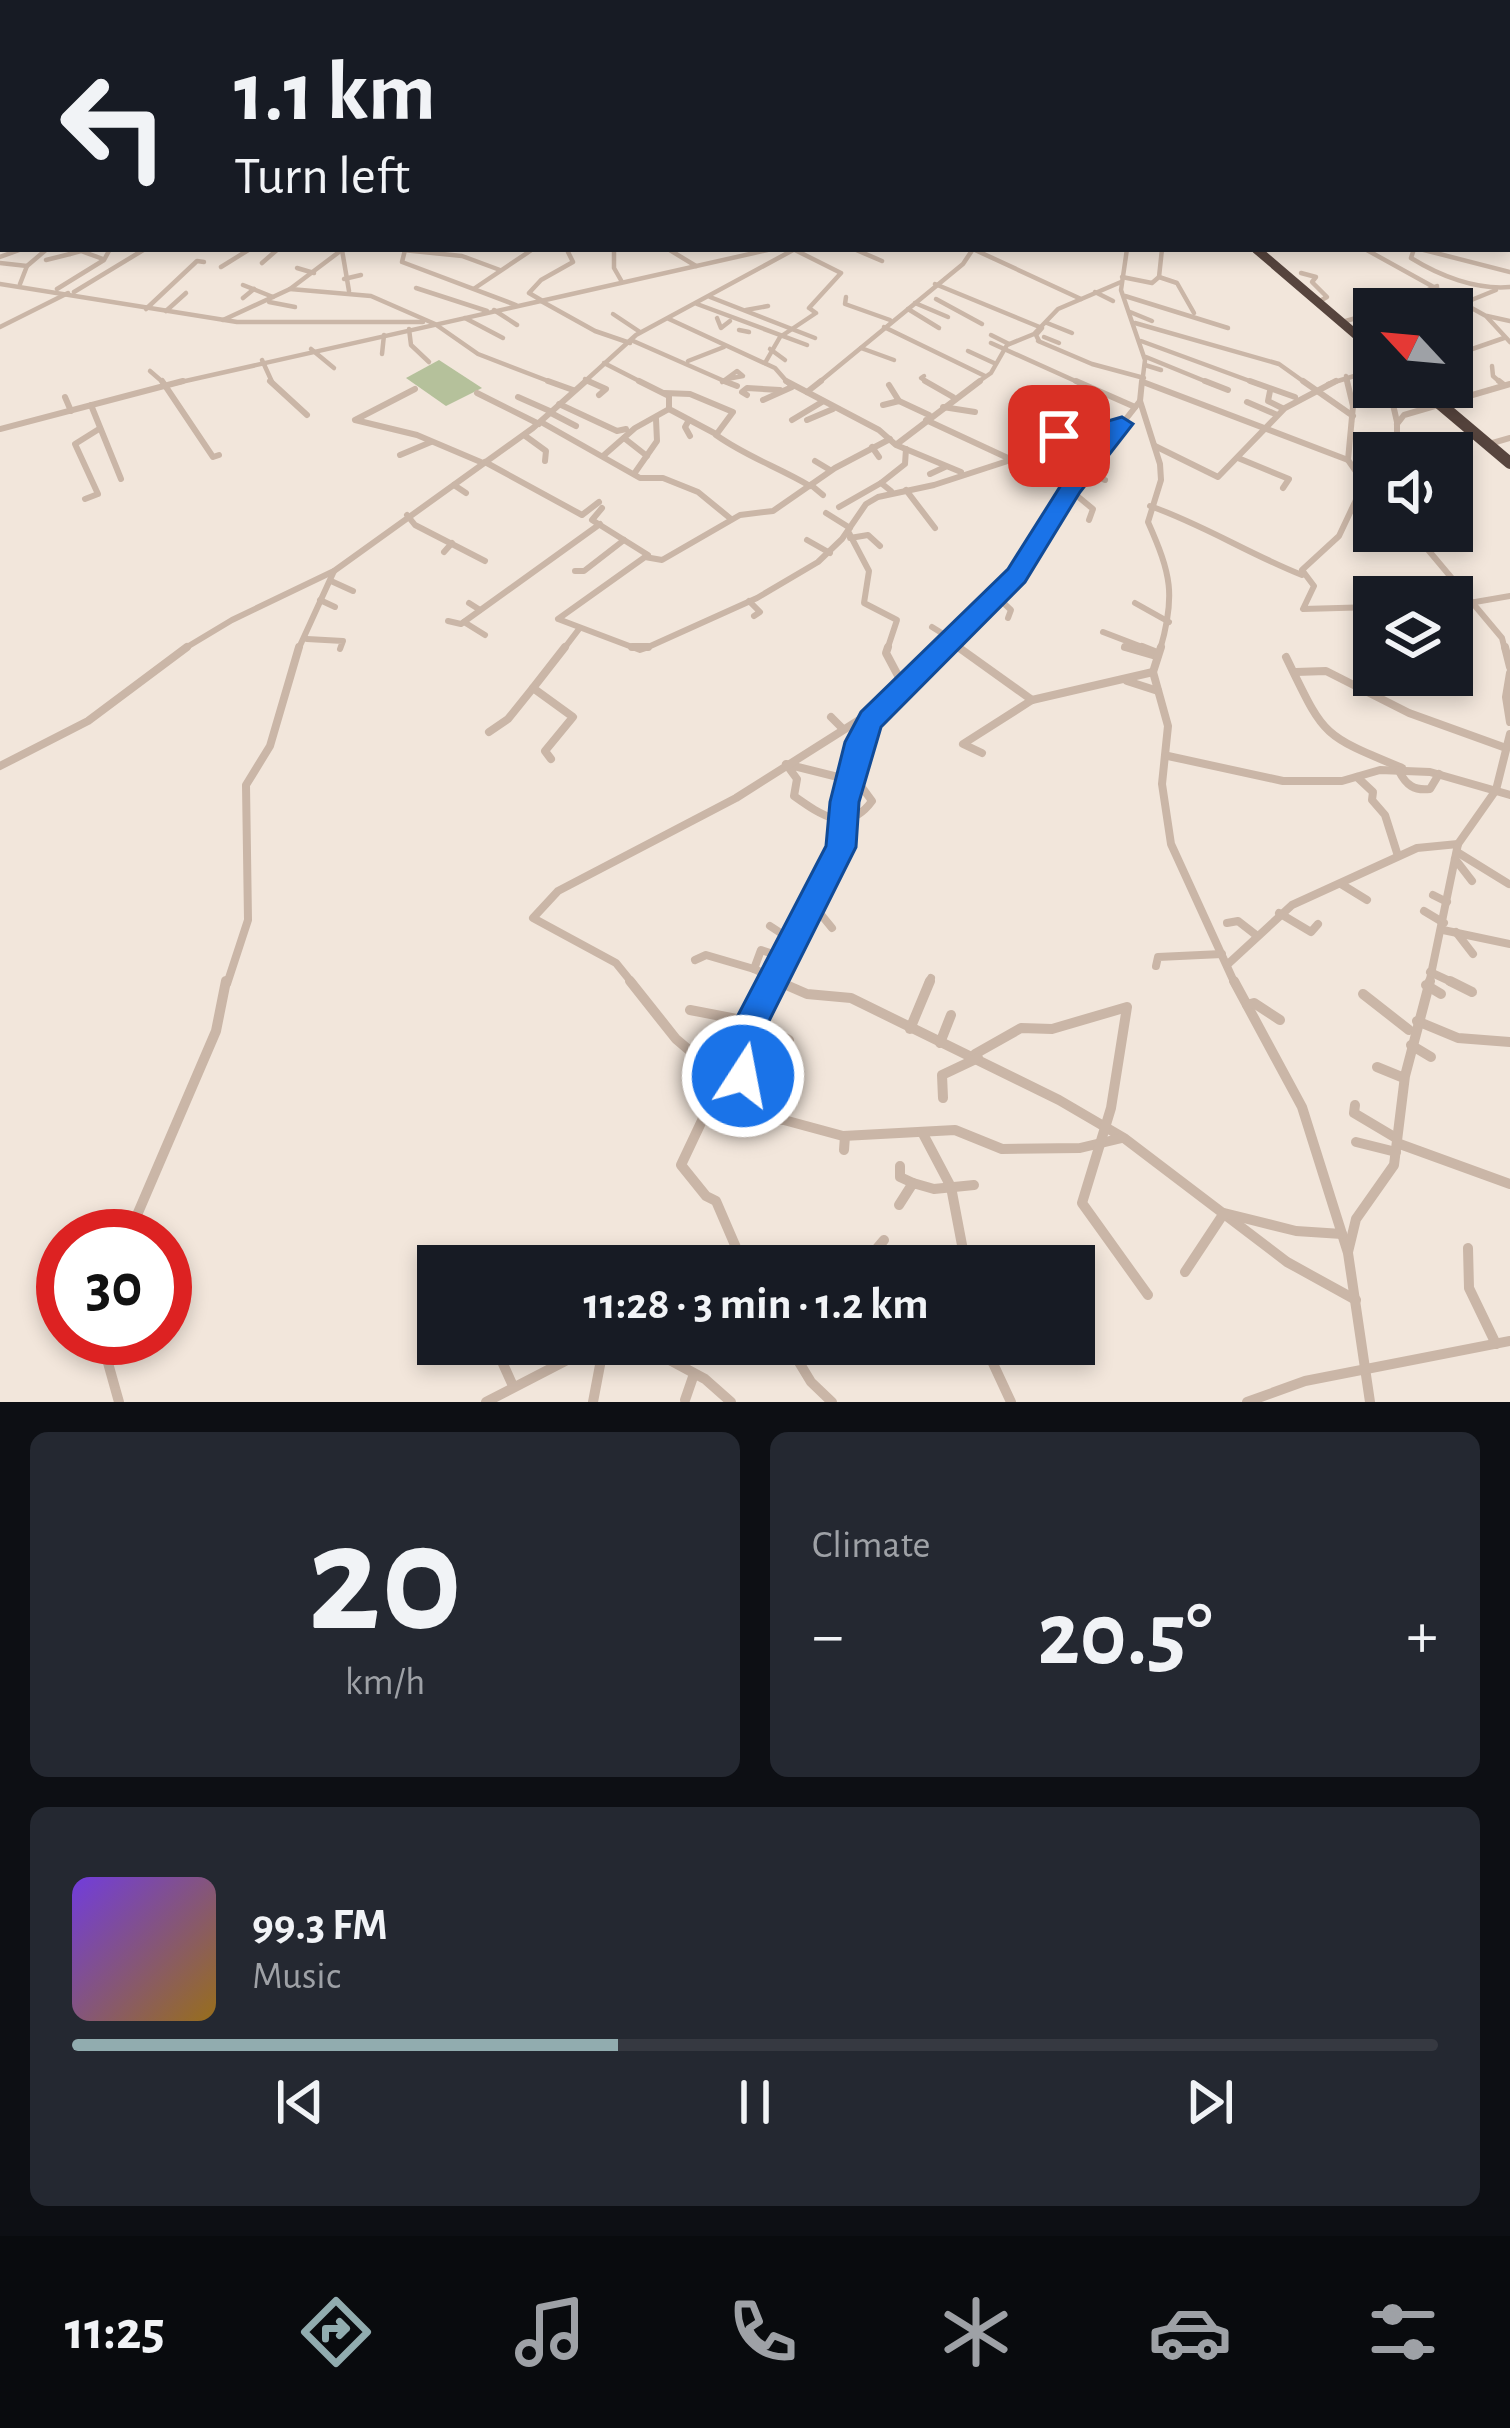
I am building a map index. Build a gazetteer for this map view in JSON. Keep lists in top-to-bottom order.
{
  "north": "top left",
  "page": {
    "turn": ["1.1 km", "Turn left"],
    "limit": "30",
    "trip": "11:28 · 3 min · 1.2 km",
    "tile": [
      ["20", "km/h"],
      "Climate"
    ],
    "heat": ["−", "20.5°", "+"],
    "song": ["99.3 FM", "Music"],
    "tabs": "11:25"
  }
}
